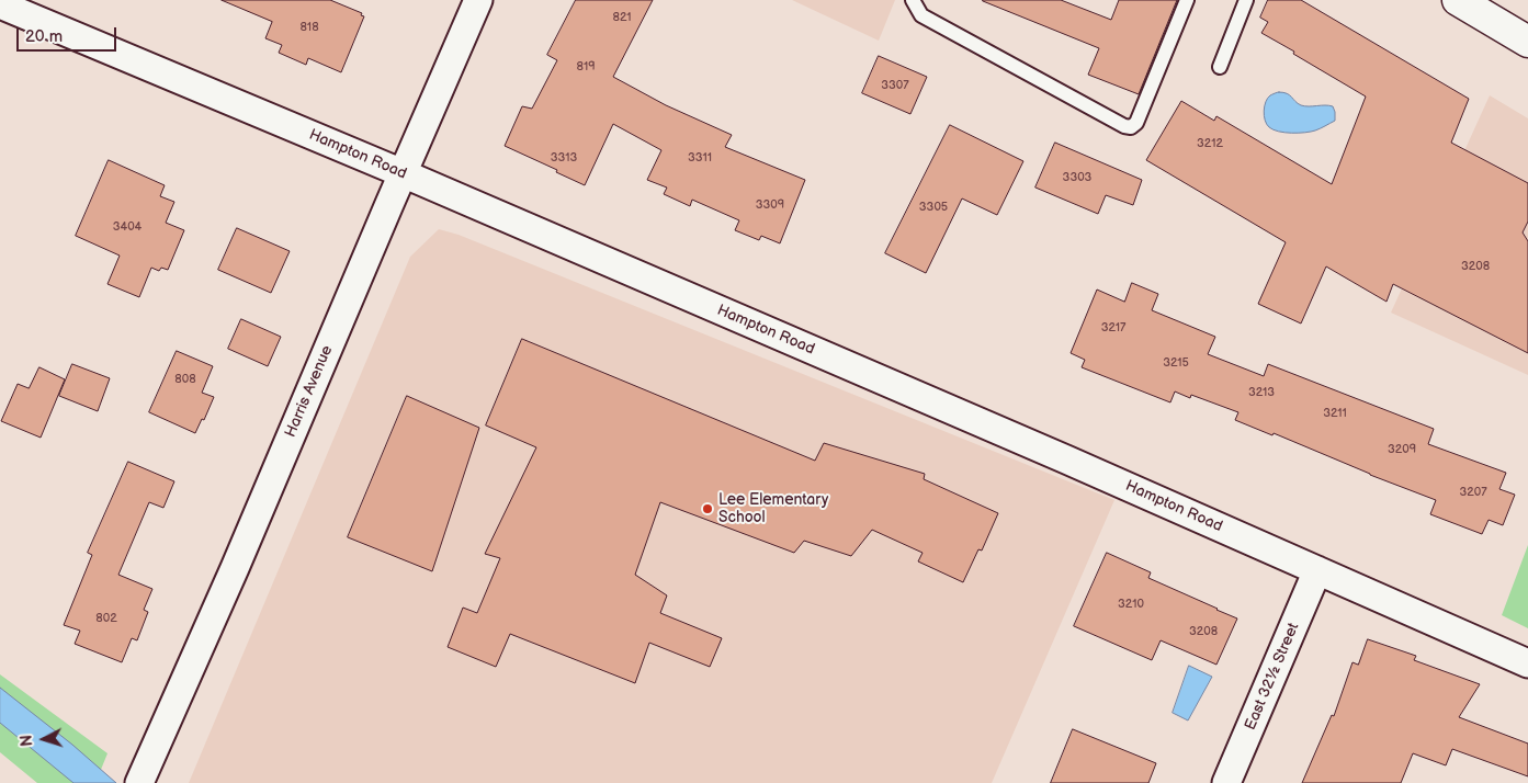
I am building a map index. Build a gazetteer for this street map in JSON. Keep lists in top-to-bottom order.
{
  "streets": {
    "street": ["Hampton Road", "Harris Avenue", "East 32½ Street"]
  },
  "crossings": [
    ["Hampton Road", "Harris Avenue"],
    ["Hampton Road", "East 32½ Street"]
  ],
  "places": ["Lee Elementary School"],
  "house_numbers": [
    "821",
    "818",
    "819",
    "3307",
    "3212",
    "3313",
    "3311",
    "3303",
    "3309",
    "3305",
    "3404",
    "3208",
    "3217",
    "3215",
    "808",
    "3213",
    "3211",
    "3209",
    "3207",
    "3210",
    "802",
    "3208"
  ],
  "scale_bar": "20 m",
  "north": "left"
}
